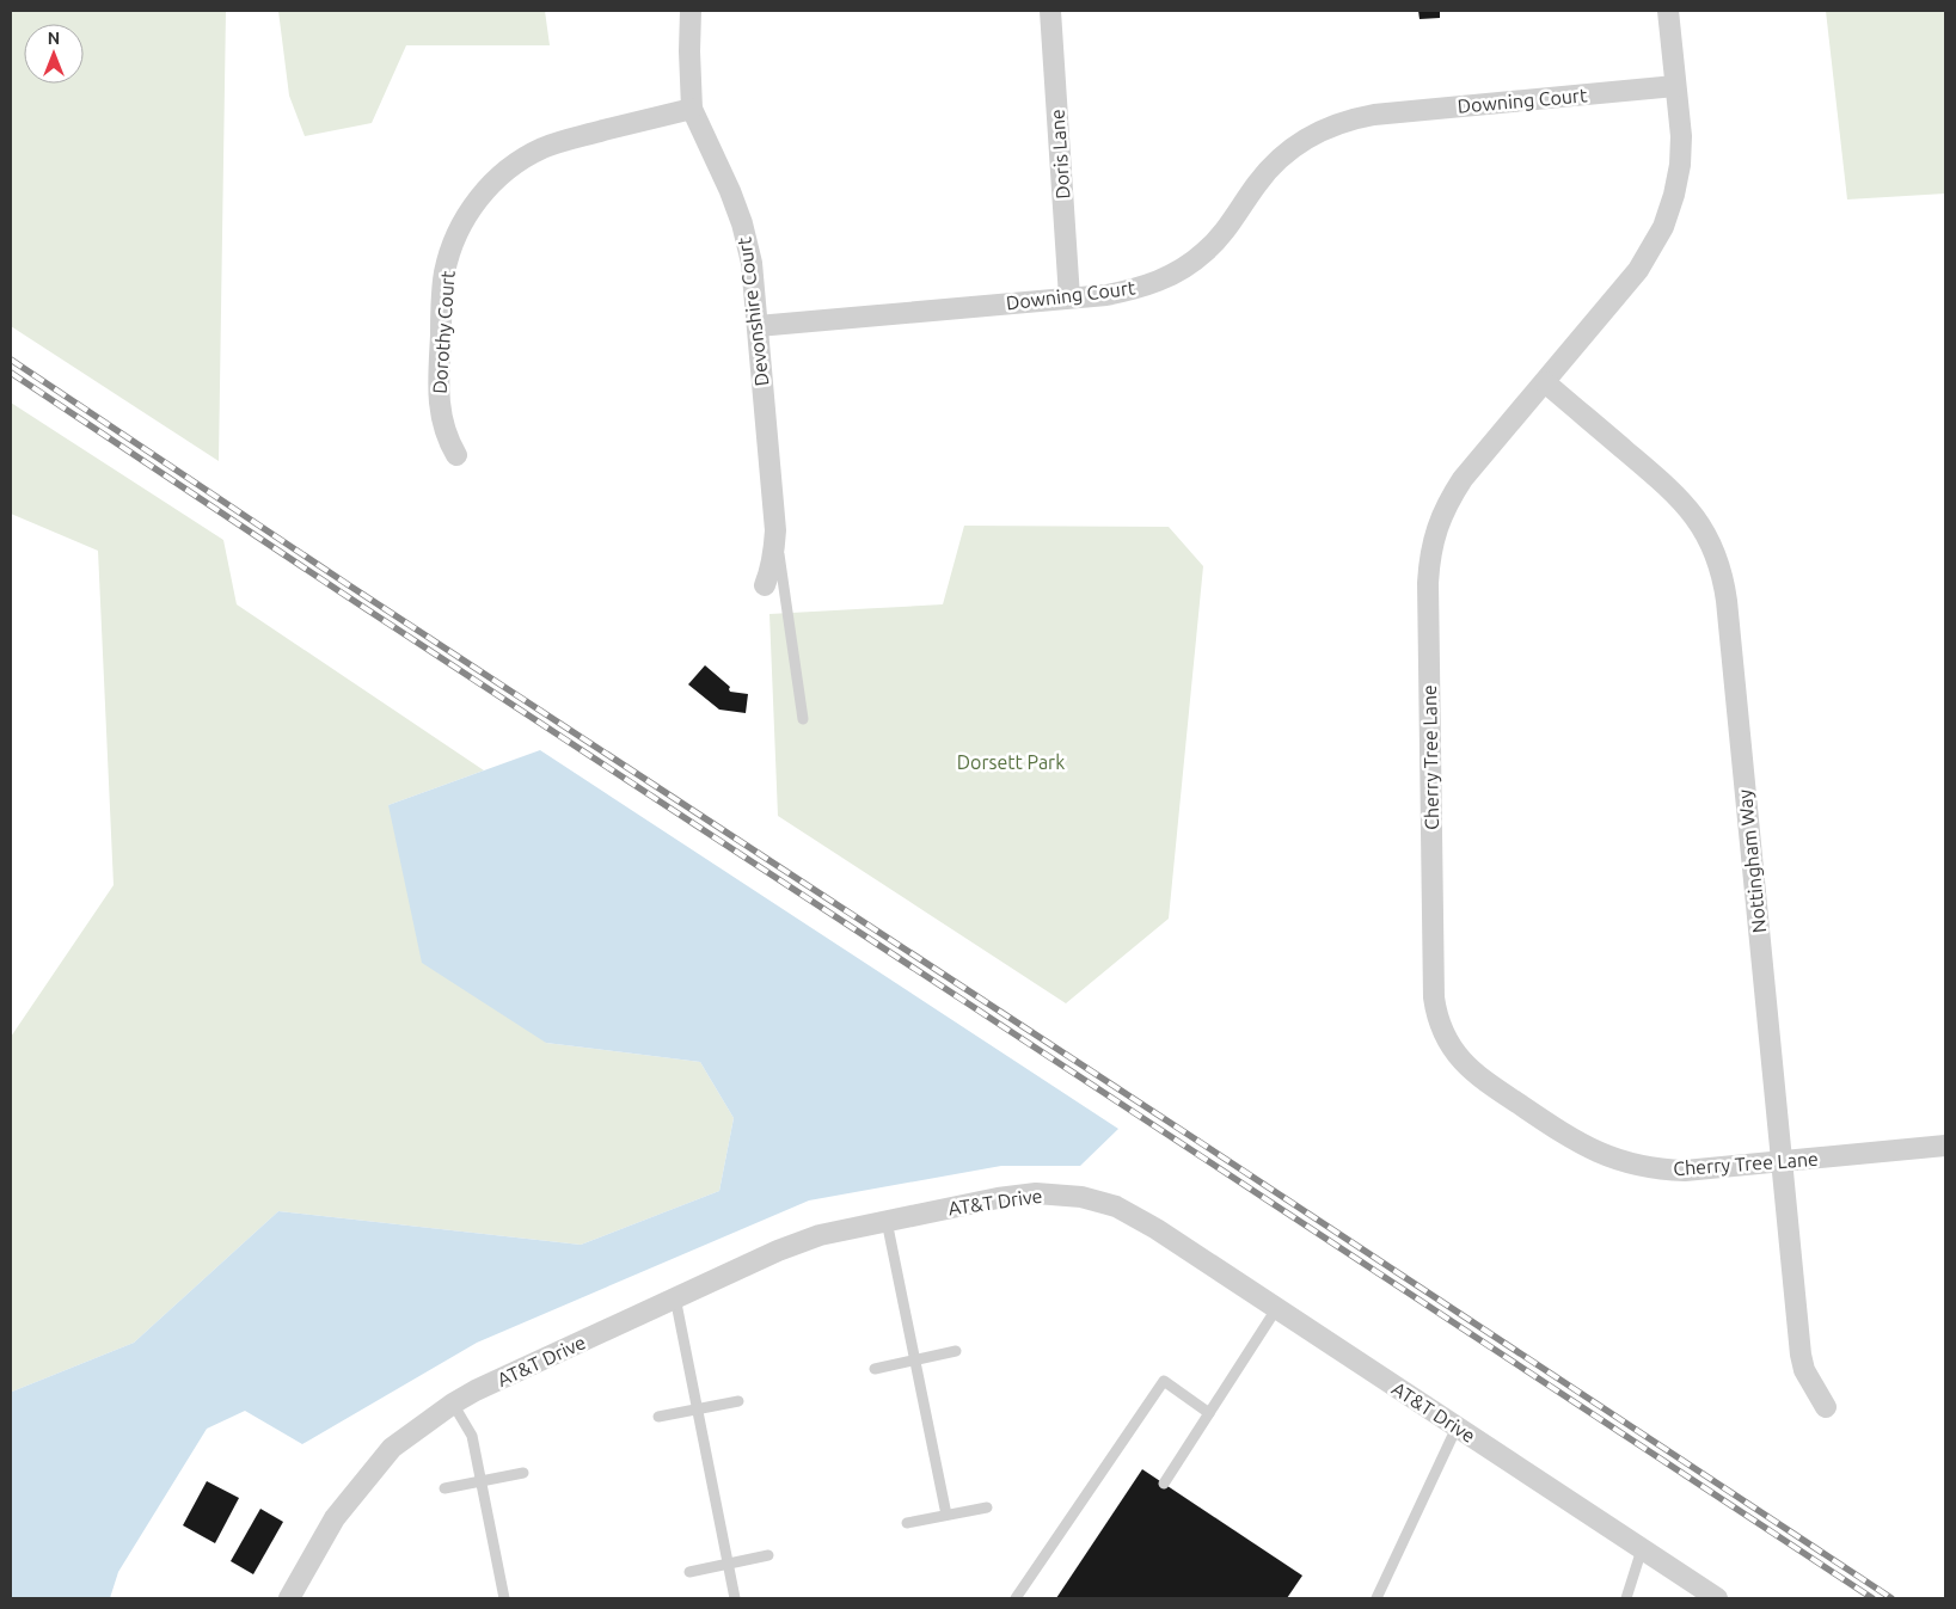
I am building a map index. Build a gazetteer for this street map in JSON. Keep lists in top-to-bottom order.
{
  "streets": {
    "street": [
      "Downing Court",
      "Doris Lane",
      "Devonshire Court",
      "Dorothy Court",
      "Cherry Tree Lane",
      "Nottingham Way",
      "AT&T Drive"
    ]
  },
  "crossings": [
    ["Downing Court", "Doris Lane"],
    ["Downing Court", "Devonshire Court"],
    ["Downing Court", "Cherry Tree Lane"],
    ["Devonshire Court", "Dorothy Court"],
    ["Cherry Tree Lane", "Nottingham Way"]
  ],
  "parks": ["Dorsett Park"],
  "north": "top"
}
